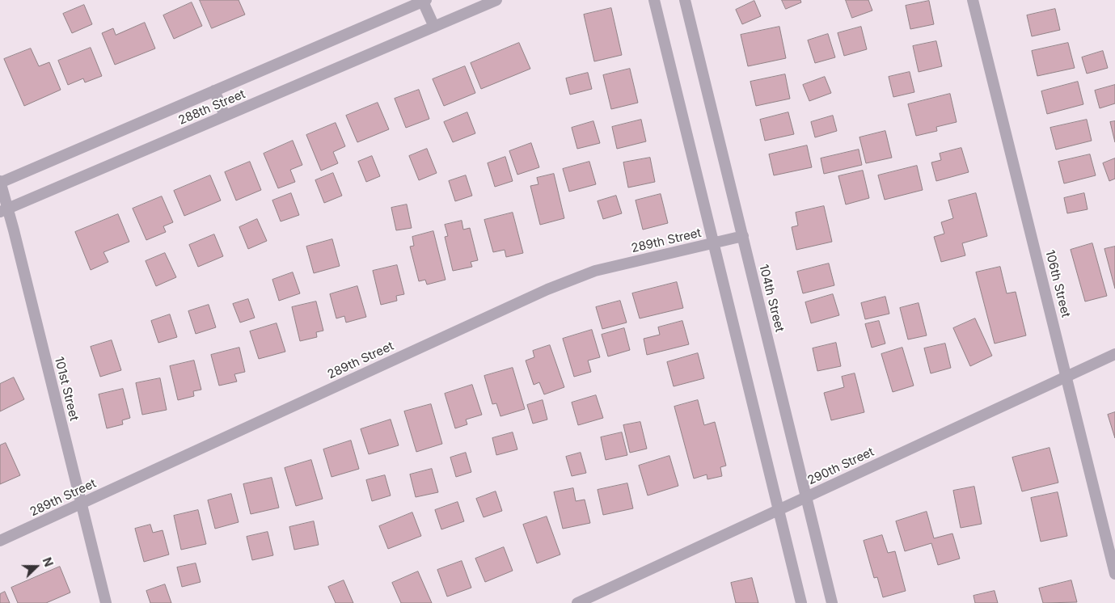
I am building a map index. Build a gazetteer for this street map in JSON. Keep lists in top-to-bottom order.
{
  "streets": {
    "street": [
      "288th Street",
      "289th Street",
      "106th Street",
      "104th Street",
      "101st Street",
      "290th Street"
    ]
  },
  "crossings": [
    ["288th Street", "101st Street"],
    ["289th Street", "104th Street"],
    ["289th Street", "101st Street"],
    ["106th Street", "290th Street"],
    ["104th Street", "290th Street"]
  ],
  "north": "right"
}
